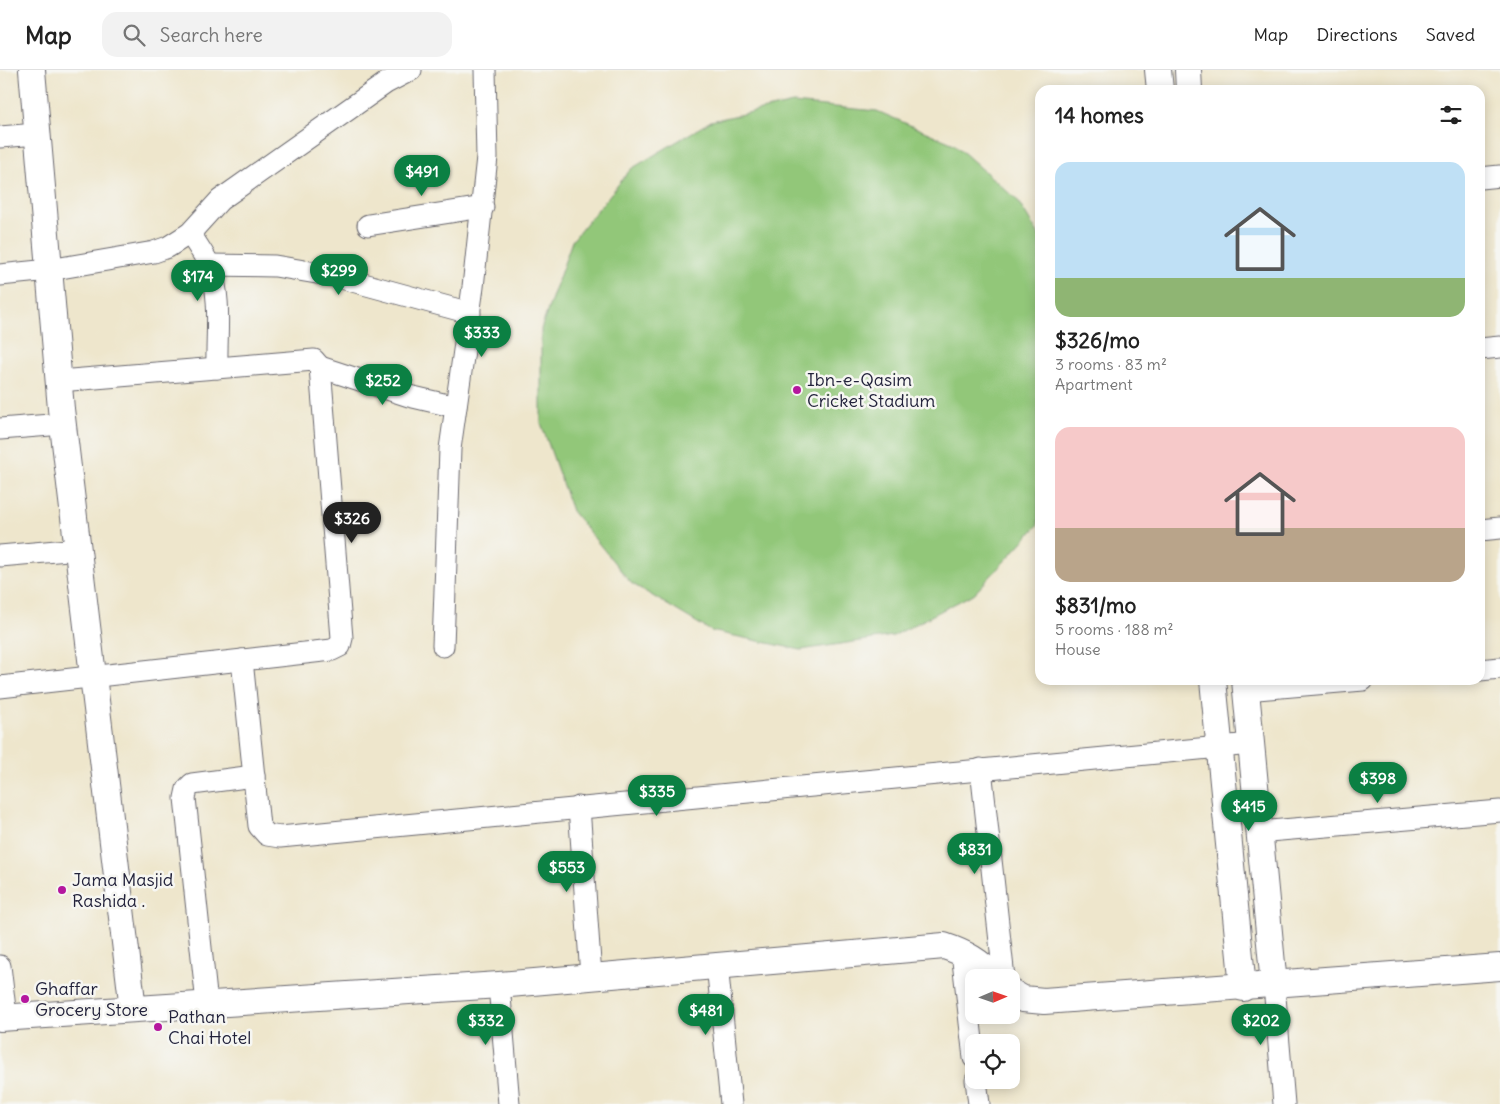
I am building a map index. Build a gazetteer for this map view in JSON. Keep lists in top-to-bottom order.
{
  "places": [
    "Ibn-e-Qasim Cricket Stadium",
    "Jama Masjid Rashida .",
    "Ghaffar Grocery Store",
    "Pathan Chai Hotel"
  ],
  "north": "right",
  "page": {
    "header": "Map",
    "search": "Search here",
    "nav": ["Map", "Directions", "Saved"],
    "heading": "14 homes",
    "list": [
      {
        "name": "$326/mo",
        "note": "3 rooms · 83 m² · Apartment"
      },
      {
        "name": "$831/mo",
        "note": "5 rooms · 188 m² · House"
      }
    ],
    "price": [
      "$491",
      "$299",
      "$174",
      "$333",
      "$252",
      "$326",
      "$398",
      "$335",
      "$415",
      "$831",
      "$553",
      "$481",
      "$332",
      "$202"
    ]
  }
}
